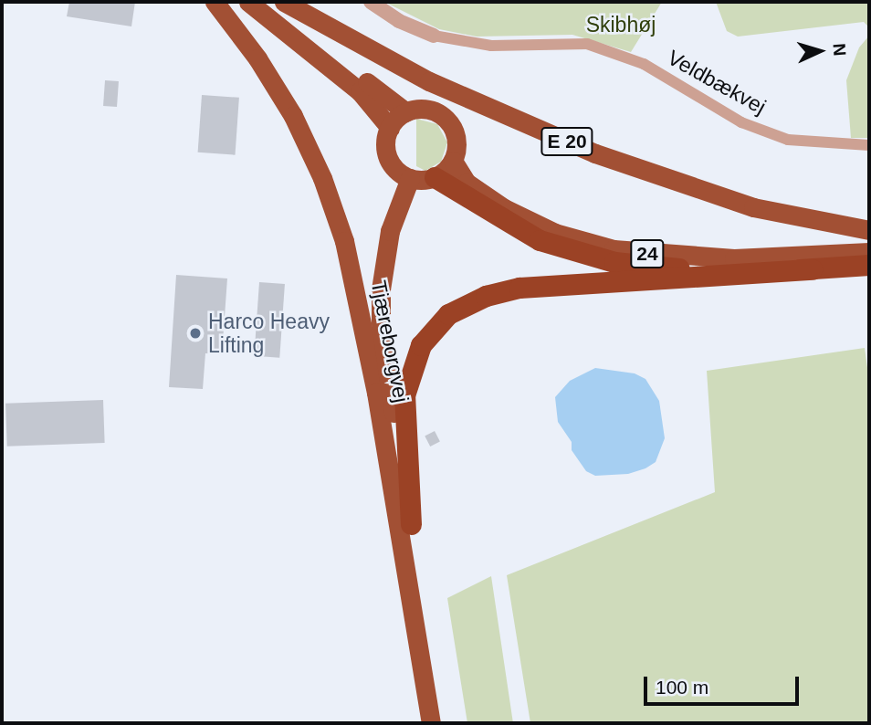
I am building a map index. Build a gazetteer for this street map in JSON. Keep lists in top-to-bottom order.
{
  "streets": {
    "highway": ["E 20", "24", "Tjæreborgvej"],
    "street": ["Veldbækvej"]
  },
  "parks": ["Skibhøj"],
  "places": ["Harco Heavy Lifting"],
  "scale_bar": "100 m",
  "north": "right"
}
